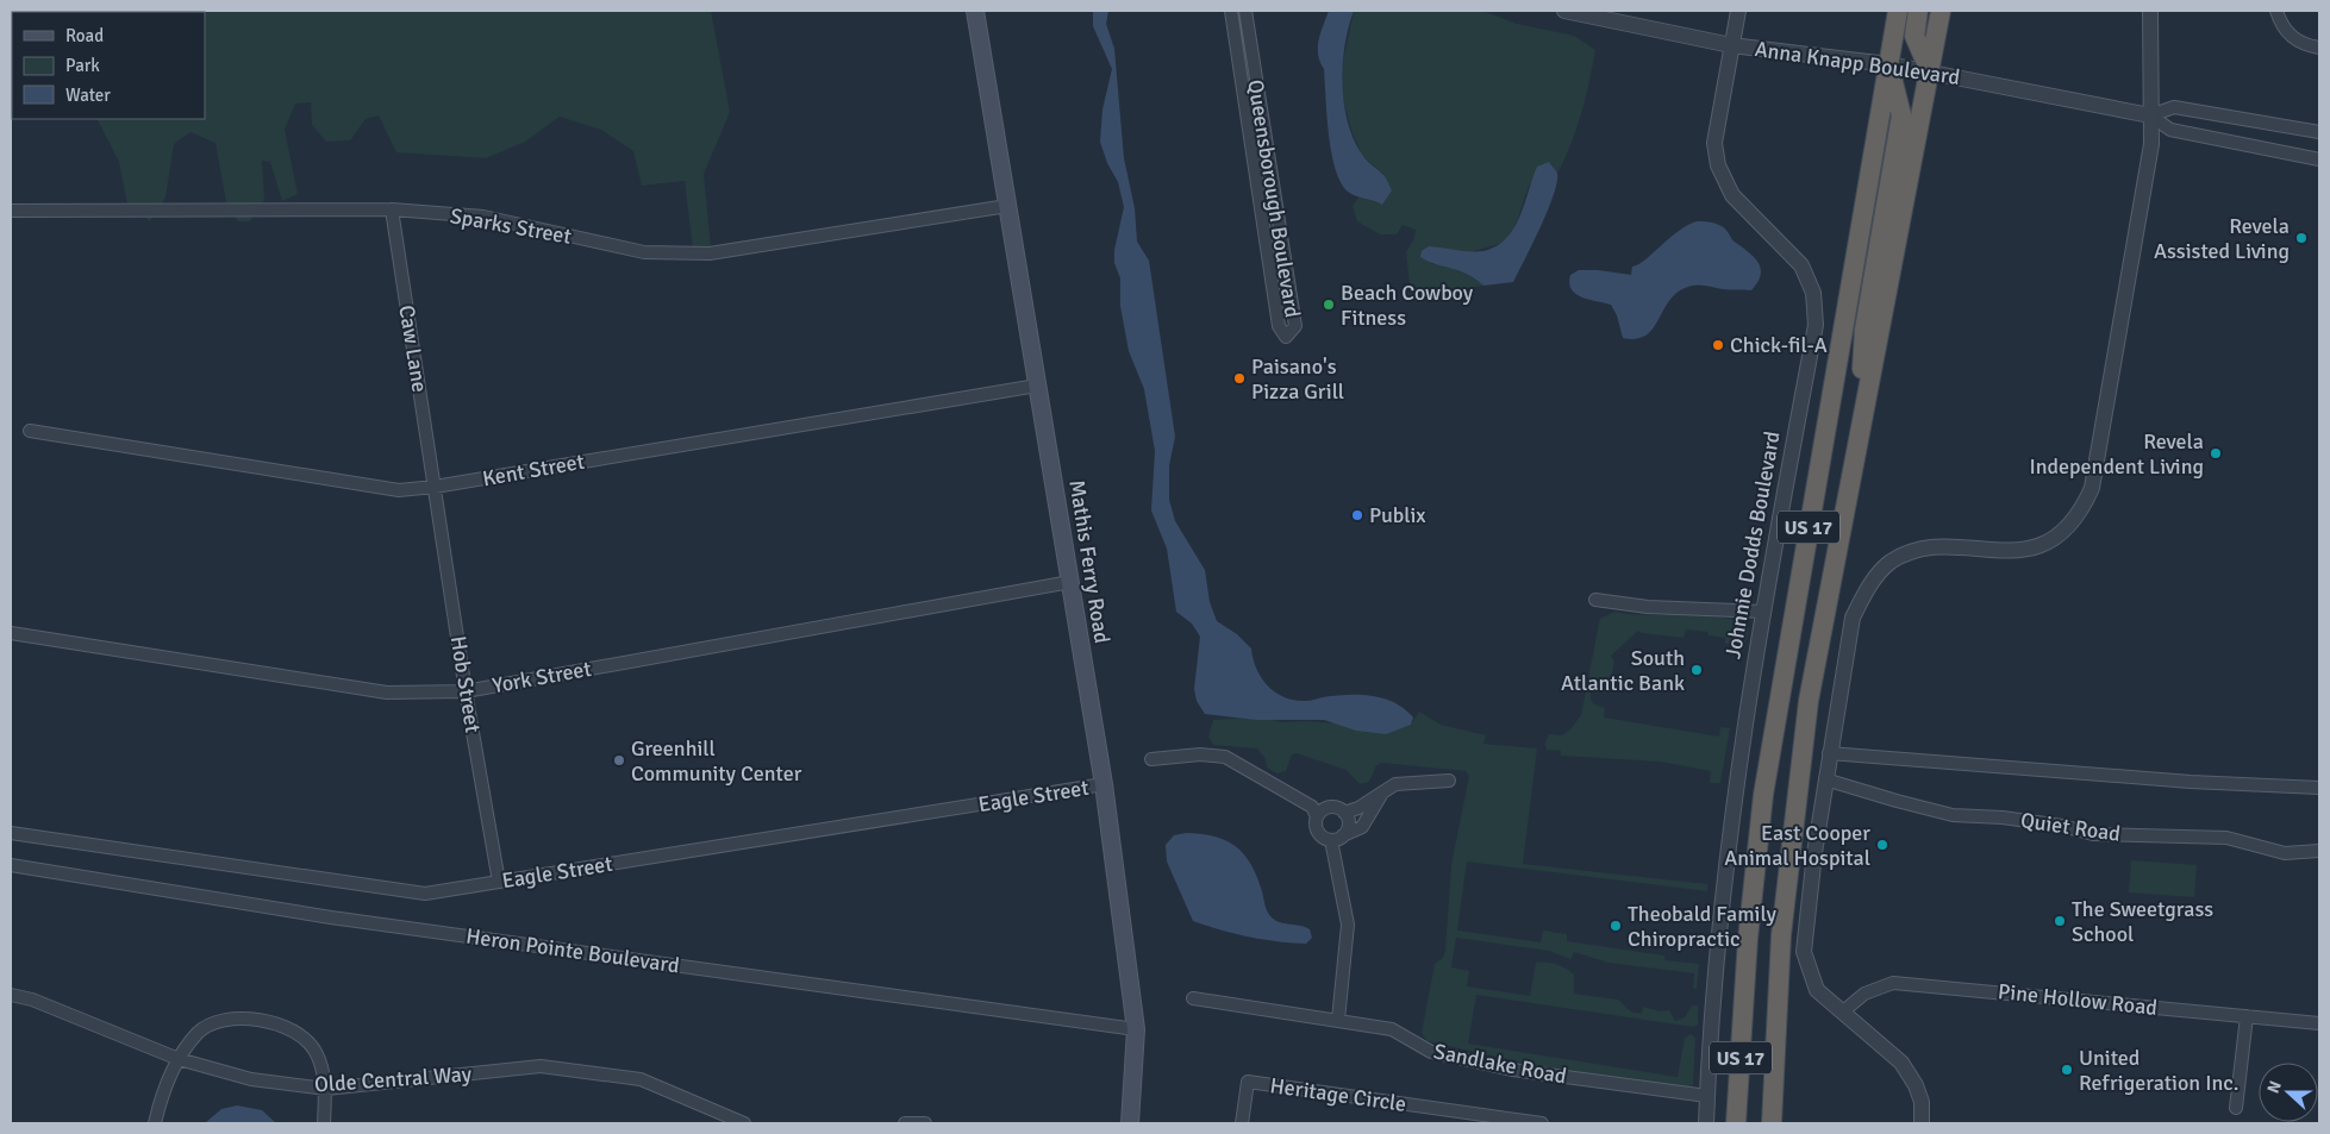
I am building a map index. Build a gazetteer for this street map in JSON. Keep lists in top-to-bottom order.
{
  "streets": {
    "highway": ["US 17"],
    "main road": ["Mathis Ferry Road"],
    "street": [
      "Anna Knapp Boulevard",
      "Queensborough Boulevard",
      "Sparks Street",
      "Caw Lane",
      "Kent Street",
      "Johnnie Dodds Boulevard",
      "York Street",
      "Hob Street",
      "Eagle Street",
      "Quiet Road",
      "Heron Pointe Boulevard",
      "Pine Hollow Road",
      "Sandlake Road",
      "Olde Central Way",
      "Heritage Circle"
    ]
  },
  "crossings": [
    ["Anna Knapp Boulevard", "US 17"],
    ["Anna Knapp Boulevard", "Johnnie Dodds Boulevard"],
    ["Sparks Street", "Caw Lane"],
    ["Sparks Street", "Mathis Ferry Road"],
    ["Caw Lane", "Kent Street"],
    ["Caw Lane", "Hob Street"],
    ["Kent Street", "Mathis Ferry Road"],
    ["Kent Street", "Hob Street"],
    ["Johnnie Dodds Boulevard", "Sandlake Road"],
    ["Mathis Ferry Road", "York Street"],
    ["Mathis Ferry Road", "Eagle Street"],
    ["Mathis Ferry Road", "Heron Pointe Boulevard"],
    ["York Street", "Hob Street"],
    ["Hob Street", "Eagle Street"]
  ],
  "places": [
    "Revela Assisted Living",
    "Beach Cowboy Fitness",
    "Chick-fil-A",
    "Paisano's Pizza Grill",
    "Revela Independent Living",
    "Publix",
    "South Atlantic Bank",
    "Greenhill Community Center",
    "East Cooper Animal Hospital",
    "The Sweetgrass School",
    "Theobald Family Chiropractic",
    "United Refrigeration Inc."
  ],
  "legend": ["Road", "Park", "Water"],
  "north": "left"
}
